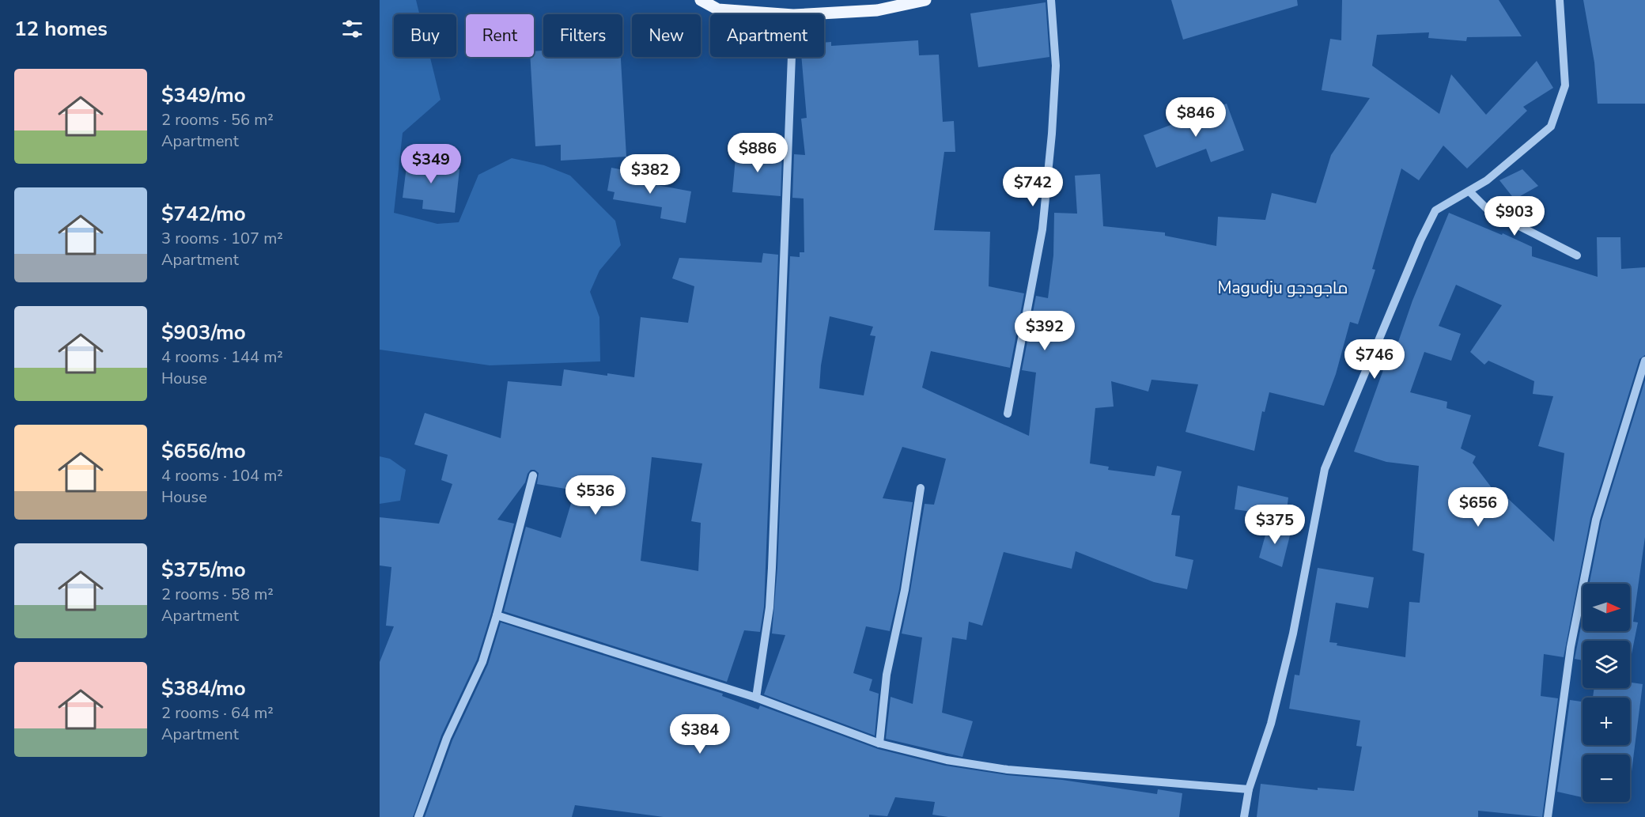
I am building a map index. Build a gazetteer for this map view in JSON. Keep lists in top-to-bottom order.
{
  "districts": ["Magudju ماجودجو"],
  "north": "right",
  "page": {
    "heading": "12 homes",
    "chip": [
      "Buy",
      "Rent",
      "Filters",
      "New",
      "Apartment"
    ],
    "list": [
      {
        "name": "$349/mo",
        "note": "2 rooms · 56 m² · Apartment"
      },
      {
        "name": "$742/mo",
        "note": "3 rooms · 107 m² · Apartment"
      },
      {
        "name": "$903/mo",
        "note": "4 rooms · 144 m² · House"
      },
      {
        "name": "$656/mo",
        "note": "4 rooms · 104 m² · House"
      },
      {
        "name": "$375/mo",
        "note": "2 rooms · 58 m² · Apartment"
      },
      {
        "name": "$384/mo",
        "note": "2 rooms · 64 m² · Apartment"
      }
    ],
    "price": [
      "$846",
      "$886",
      "$349",
      "$382",
      "$742",
      "$903",
      "$392",
      "$746",
      "$536",
      "$656",
      "$375",
      "$384"
    ],
    "map_buttons": ["+", "−"]
  }
}
